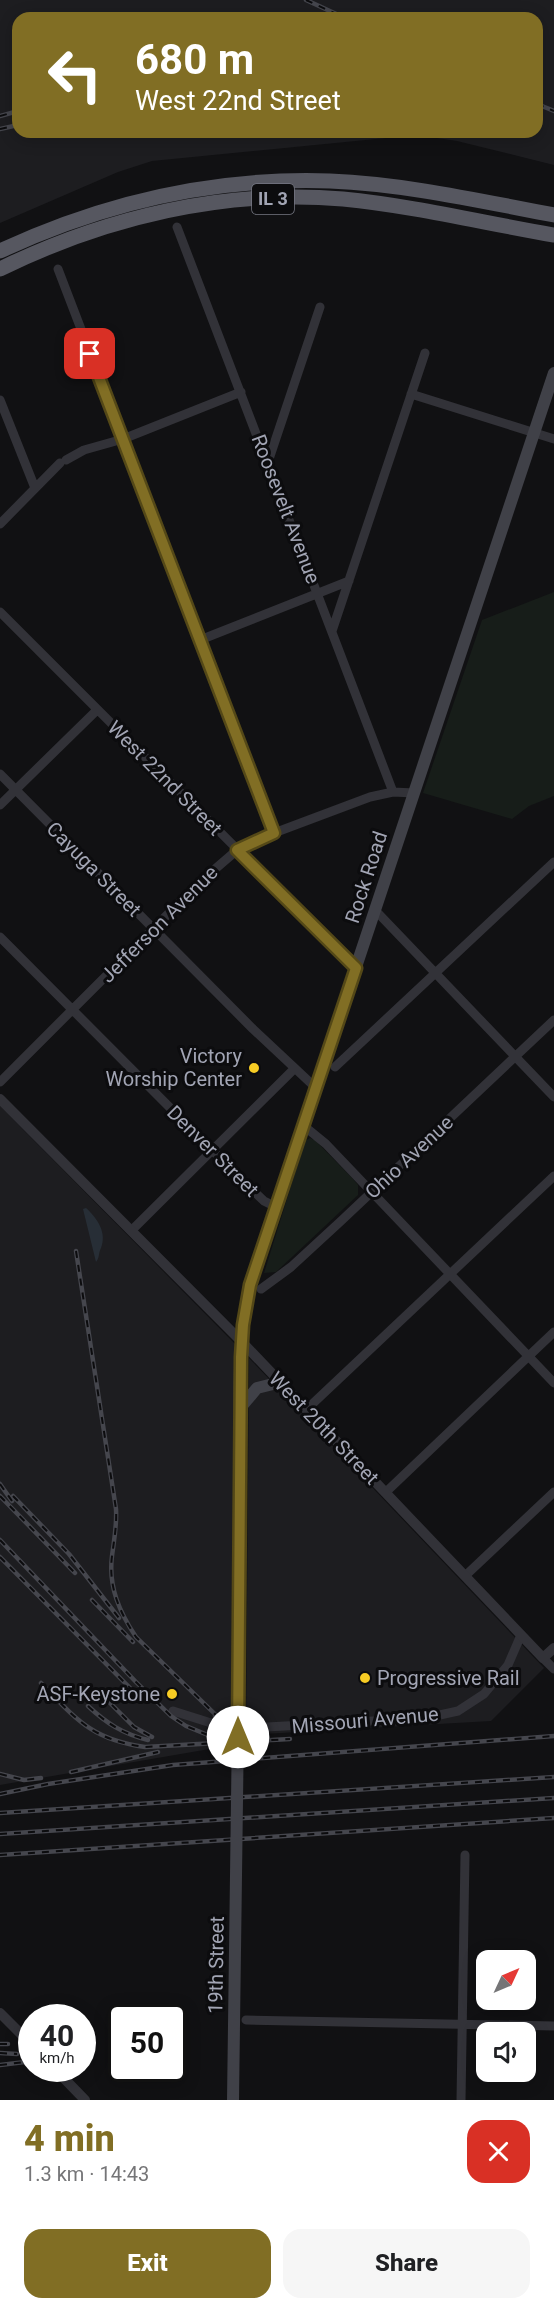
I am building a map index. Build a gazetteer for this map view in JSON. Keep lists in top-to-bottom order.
{
  "streets": {
    "highway": ["IL 3"],
    "main road": ["Rock Road", "19th Street"],
    "street": [
      "Roosevelt Avenue",
      "West 22nd Street",
      "Cayuga Street",
      "Jefferson Avenue",
      "Denver Street",
      "Ohio Avenue",
      "West 20th Street",
      "Missouri Avenue"
    ]
  },
  "crossings": [
    ["Roosevelt Avenue", "Jefferson Avenue"],
    ["West 22nd Street", "Rock Road"],
    ["West 22nd Street", "Jefferson Avenue"],
    ["Cayuga Street", "Rock Road"],
    ["Cayuga Street", "Jefferson Avenue"],
    ["Rock Road", "Jefferson Avenue"],
    ["Rock Road", "Denver Street"],
    ["Rock Road", "West 20th Street"],
    ["Rock Road", "19th Street"],
    ["Jefferson Avenue", "Denver Street"],
    ["West 20th Street", "Missouri Avenue"]
  ],
  "places": ["Victory Worship Center", "Progressive Rail", "ASF-Keystone"],
  "north": "top right",
  "page": {
    "turn": ["680 m", "West 22nd Street"],
    "speed": "40 km/h",
    "limit": "50",
    "heading": ["4 min", "1.3 km · 14:43"],
    "buttons": ["Exit", "Share"]
  }
}
